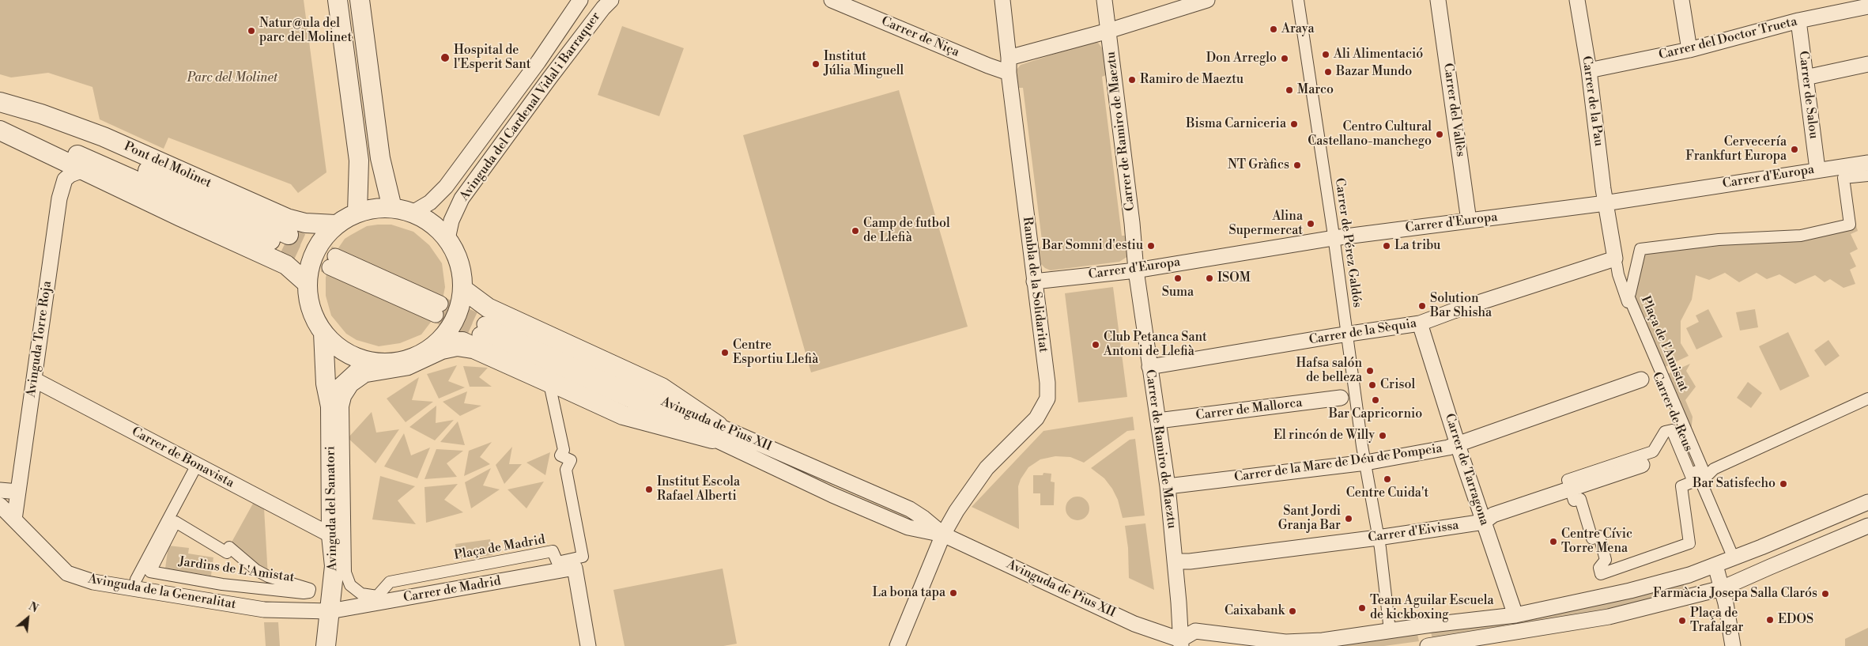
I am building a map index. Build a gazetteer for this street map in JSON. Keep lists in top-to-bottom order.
{
  "streets": {
    "street": [
      "Carrer de Niça",
      "Carrer del Doctor Trueta",
      "Carrer de Salou",
      "Carrer de la Pau",
      "Avinguda del Cardenal Vidal i Barraquer",
      "Carrer del Vallès",
      "Carrer de Ramiro de Maeztu",
      "Pont del Molinet",
      "Carrer d'Europa",
      "Carrer de Pérez Galdós",
      "Rambla de la Solidaritat",
      "Carrer de la Sèquia",
      "Avinguda Torre Roja",
      "Plaça de l'Amistat",
      "Carrer de Mallorca",
      "Carrer de Reus",
      "Avinguda de Pius XII",
      "Carrer de Bonavista",
      "Carrer de la Mare de Déu de Pompeia",
      "Carrer de Tarragona",
      "Avinguda del Sanatori",
      "Carrer d'Eivissa",
      "Plaça de Madrid",
      "Jardins de L'Amistat",
      "Carrer de Madrid",
      "Avinguda de la Generalitat"
    ]
  },
  "crossings": [
    ["Carrer de Niça", "Rambla de la Solidaritat"],
    ["Carrer del Doctor Trueta", "Carrer de Salou"],
    ["Carrer del Doctor Trueta", "Carrer de la Pau"],
    ["Carrer de Salou", "Carrer d'Europa"],
    ["Carrer de la Pau", "Carrer d'Europa"],
    ["Carrer de la Pau", "Carrer de Reus"],
    ["Carrer del Vallès", "Carrer d'Europa"],
    ["Carrer de Ramiro de Maeztu", "Carrer d'Europa"],
    ["Carrer de Ramiro de Maeztu", "Carrer de la Sèquia"],
    ["Carrer de Ramiro de Maeztu", "Carrer de Mallorca"],
    ["Carrer de Ramiro de Maeztu", "Avinguda de Pius XII"],
    ["Carrer de Ramiro de Maeztu", "Carrer de la Mare de Déu de Pompeia"],
    ["Carrer de Ramiro de Maeztu", "Carrer d'Eivissa"],
    ["Carrer d'Europa", "Carrer de Pérez Galdós"],
    ["Carrer d'Europa", "Rambla de la Solidaritat"],
    ["Carrer d'Europa", "Carrer de Reus"],
    ["Carrer de Pérez Galdós", "Carrer de la Sèquia"],
    ["Carrer de Pérez Galdós", "Carrer de la Mare de Déu de Pompeia"],
    ["Carrer de Pérez Galdós", "Carrer d'Eivissa"],
    ["Rambla de la Solidaritat", "Avinguda de Pius XII"],
    ["Carrer de la Sèquia", "Carrer de Reus"],
    ["Carrer de la Sèquia", "Carrer de Tarragona"],
    ["Avinguda Torre Roja", "Carrer de Bonavista"],
    ["Avinguda Torre Roja", "Avinguda de la Generalitat"],
    ["Carrer de Bonavista", "Avinguda del Sanatori"],
    ["Carrer de la Mare de Déu de Pompeia", "Carrer de Tarragona"],
    ["Carrer de Tarragona", "Carrer d'Eivissa"],
    ["Avinguda del Sanatori", "Carrer de Madrid"],
    ["Avinguda del Sanatori", "Avinguda de la Generalitat"],
    ["Carrer de Madrid", "Avinguda de la Generalitat"]
  ],
  "parks": ["Parc del Molinet"],
  "places": [
    "Araya",
    "Natur@ula del parc del Molinet",
    "Ali Alimentació",
    "Hospital de l'Esperit Sant",
    "Don Arreglo",
    "Institut Júlia Minguell",
    "Bazar Mundo",
    "Ramiro de Maeztu",
    "Marco",
    "Bisma Carniceria",
    "Centro Cultural Castellano-manchego",
    "Cervecería Frankfurt Europa",
    "NT Gràfics",
    "Alina Supermercat",
    "Camp de futbol de Llefià",
    "Bar Somni d'estiu",
    "La tribu",
    "Suma",
    "ISOM",
    "Solution Bar Shisha",
    "Club Petanca Sant Antoni de Llefià",
    "Centre Esportiu Llefià",
    "Hafsa salón de belleza",
    "Crisol",
    "Bar Capricornio",
    "El rincón de Willy",
    "Centre Cuida't",
    "Bar Satisfecho",
    "Institut Escola Rafael Alberti",
    "Sant Jordi Granja Bar",
    "Centre Cívic Torre Mena",
    "La bona tapa",
    "Farmàcia Josepa Salla Clarós",
    "Team Aguilar Escuela de kickboxing",
    "Caixabank",
    "EDOS",
    "Plaça de Trafalgar"
  ],
  "north": "top right"
}
